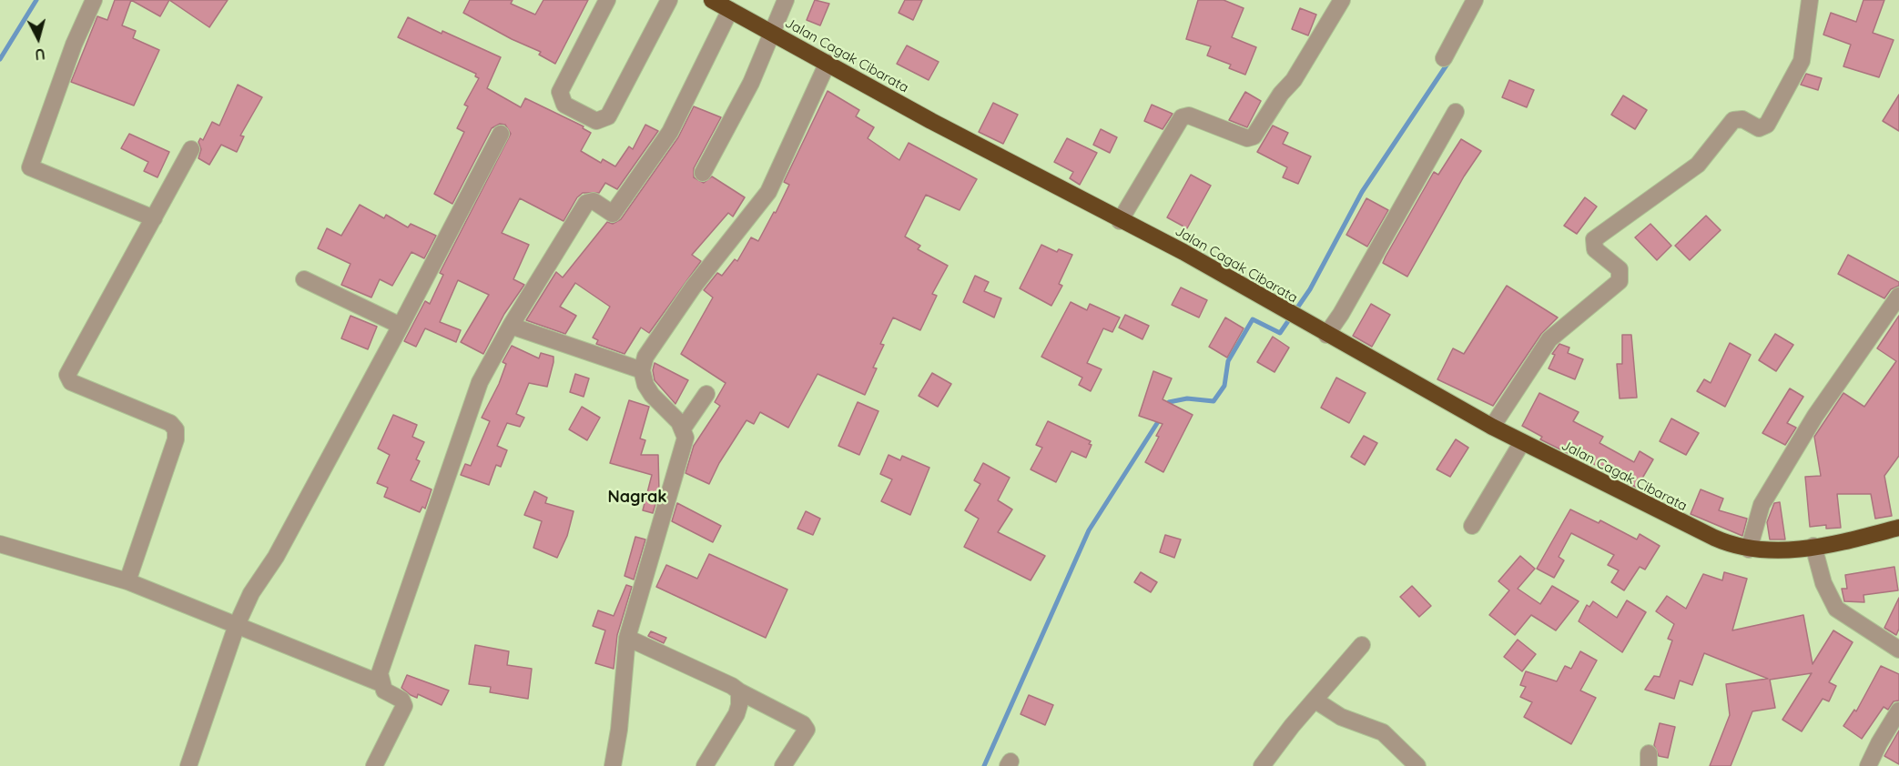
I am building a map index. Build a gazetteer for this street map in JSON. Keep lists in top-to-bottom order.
{
  "streets": {
    "highway": ["Jalan Cagak Cibarata"]
  },
  "districts": ["Nagrak"],
  "north": "bottom"
}
